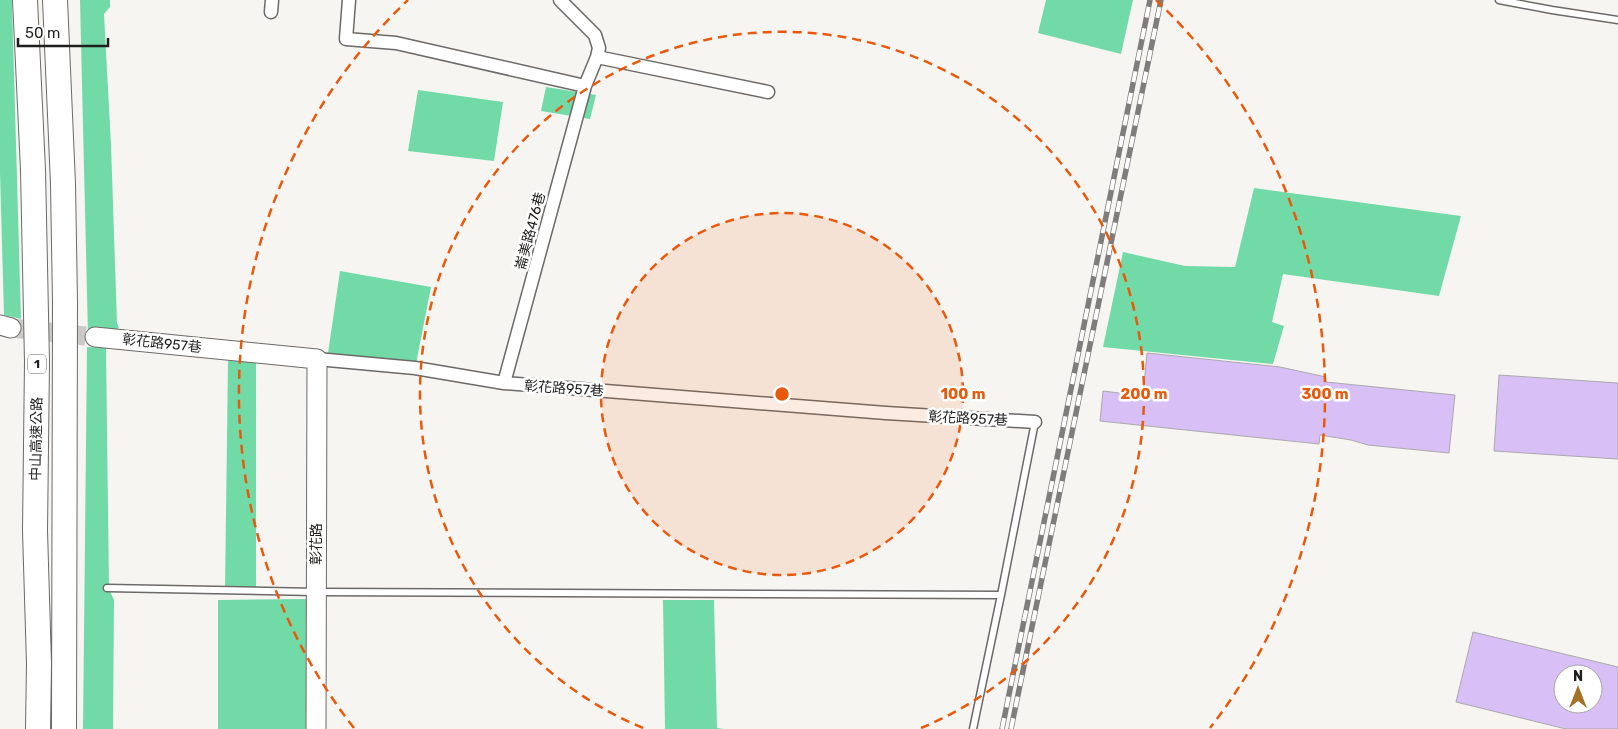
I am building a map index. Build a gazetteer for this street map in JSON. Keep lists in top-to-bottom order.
{
  "streets": {
    "highway": ["1", "中山高速公路"],
    "street": ["崙美路476巷", "彰花路957巷", "彰花路"]
  },
  "crossings": [
    ["崙美路476巷", "彰花路957巷"],
    ["彰花路957巷", "彰花路"]
  ],
  "scale_bar": "50 m",
  "north": "top",
  "rings": ["100 m", "200 m", "300 m"]
}
